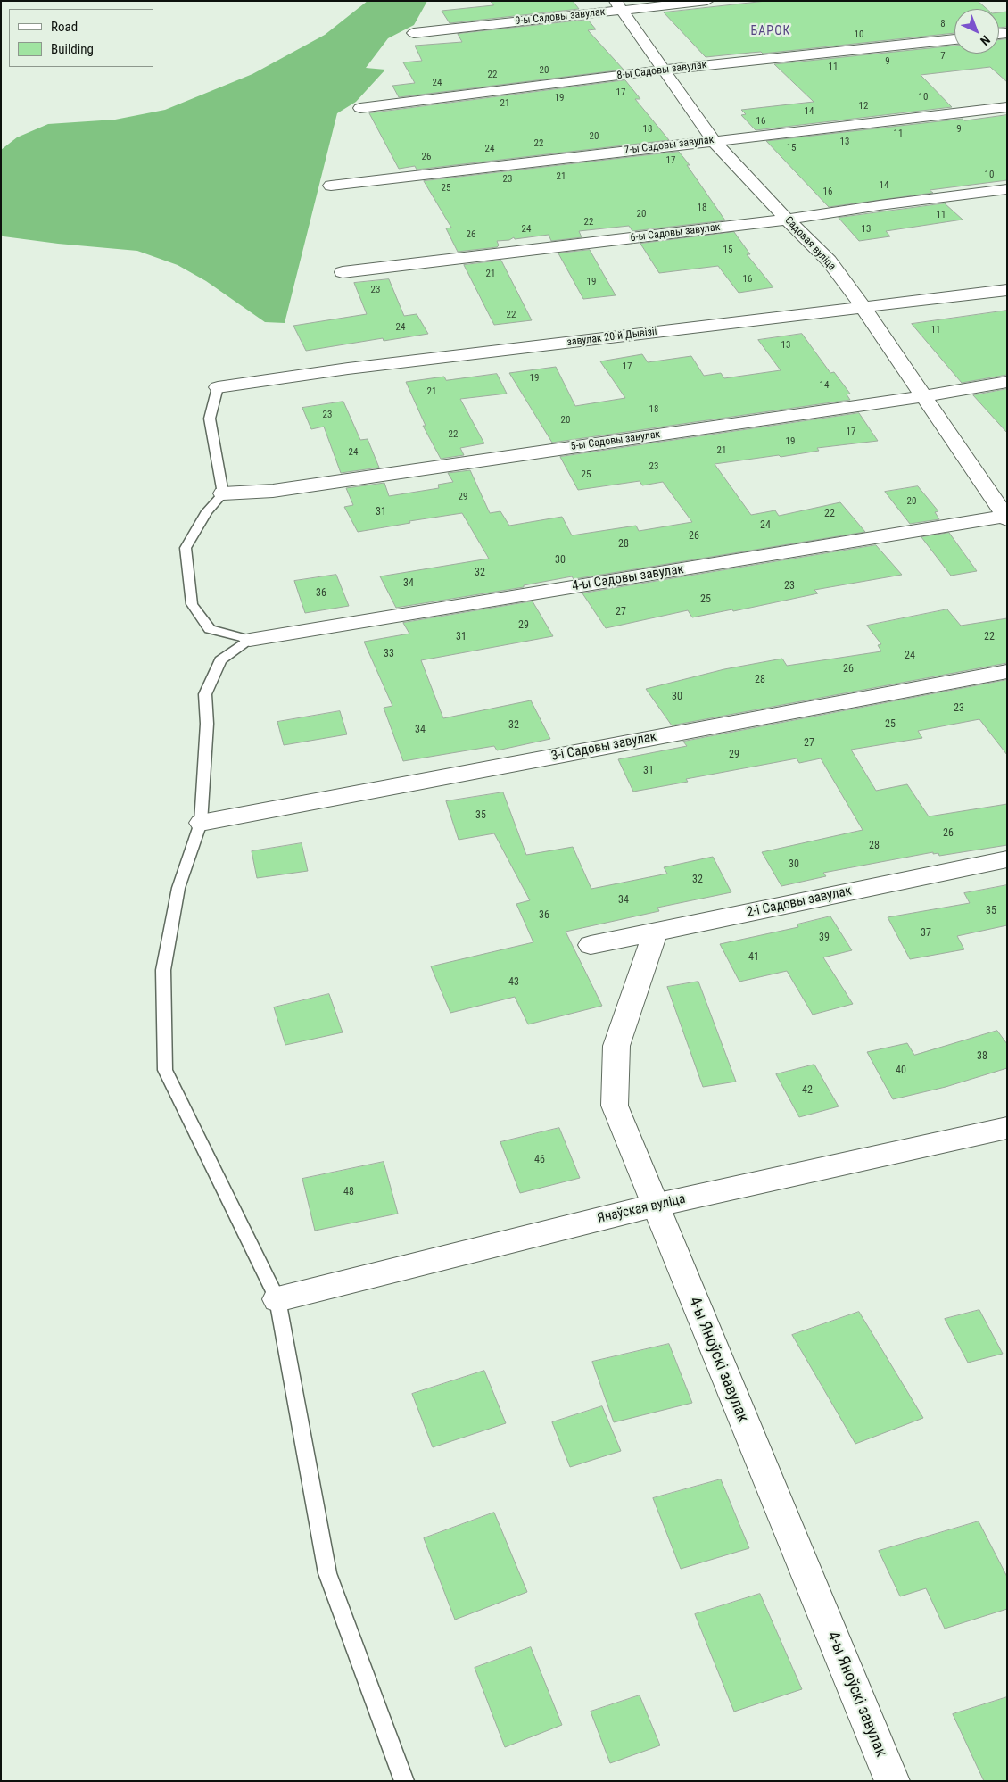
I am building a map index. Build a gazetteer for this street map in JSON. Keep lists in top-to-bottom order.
{
  "streets": {
    "street": [
      "9-ы Садовы завулак",
      "8-ы Садовы завулак",
      "7-ы Садовы завулак",
      "6-ы Садовы завулак",
      "Садовая вуліца",
      "завулак 20-й Дывізіі",
      "5-ы Садовы завулак",
      "4-ы Садовы завулак",
      "3-і Садовы завулак",
      "2-і Садовы завулак",
      "Янаўская вуліца",
      "4-ы Яноўскі завулак"
    ]
  },
  "crossings": [
    ["9-ы Садовы завулак", "Садовая вуліца"],
    ["8-ы Садовы завулак", "Садовая вуліца"],
    ["7-ы Садовы завулак", "Садовая вуліца"],
    ["6-ы Садовы завулак", "Садовая вуліца"],
    ["Садовая вуліца", "завулак 20-й Дывізіі"],
    ["Садовая вуліца", "5-ы Садовы завулак"],
    ["Садовая вуліца", "4-ы Садовы завулак"],
    ["2-і Садовы завулак", "4-ы Яноўскі завулак"],
    ["Янаўская вуліца", "4-ы Яноўскі завулак"]
  ],
  "districts": ["БАРОК"],
  "house_numbers": [
    "8",
    "10",
    "7",
    "9",
    "11",
    "20",
    "22",
    "24",
    "17",
    "10",
    "19",
    "21",
    "12",
    "14",
    "16",
    "18",
    "9",
    "11",
    "20",
    "13",
    "22",
    "15",
    "24",
    "26",
    "17",
    "10",
    "21",
    "23",
    "14",
    "25",
    "16",
    "18",
    "20",
    "11",
    "22",
    "24",
    "13",
    "26",
    "15",
    "21",
    "16",
    "19",
    "23",
    "22",
    "24",
    "11",
    "13",
    "17",
    "19",
    "14",
    "21",
    "18",
    "23",
    "20",
    "17",
    "22",
    "19",
    "21",
    "24",
    "23",
    "25",
    "29",
    "20",
    "31",
    "22",
    "24",
    "26",
    "28",
    "30",
    "32",
    "34",
    "23",
    "36",
    "25",
    "27",
    "29",
    "31",
    "22",
    "33",
    "24",
    "26",
    "28",
    "30",
    "23",
    "25",
    "32",
    "34",
    "27",
    "29",
    "31",
    "35",
    "26",
    "28",
    "30",
    "32",
    "34",
    "35",
    "36",
    "37",
    "39",
    "41",
    "43",
    "38",
    "40",
    "42",
    "46",
    "48"
  ],
  "legend": ["Road", "Building"],
  "north": "bottom right"
}
